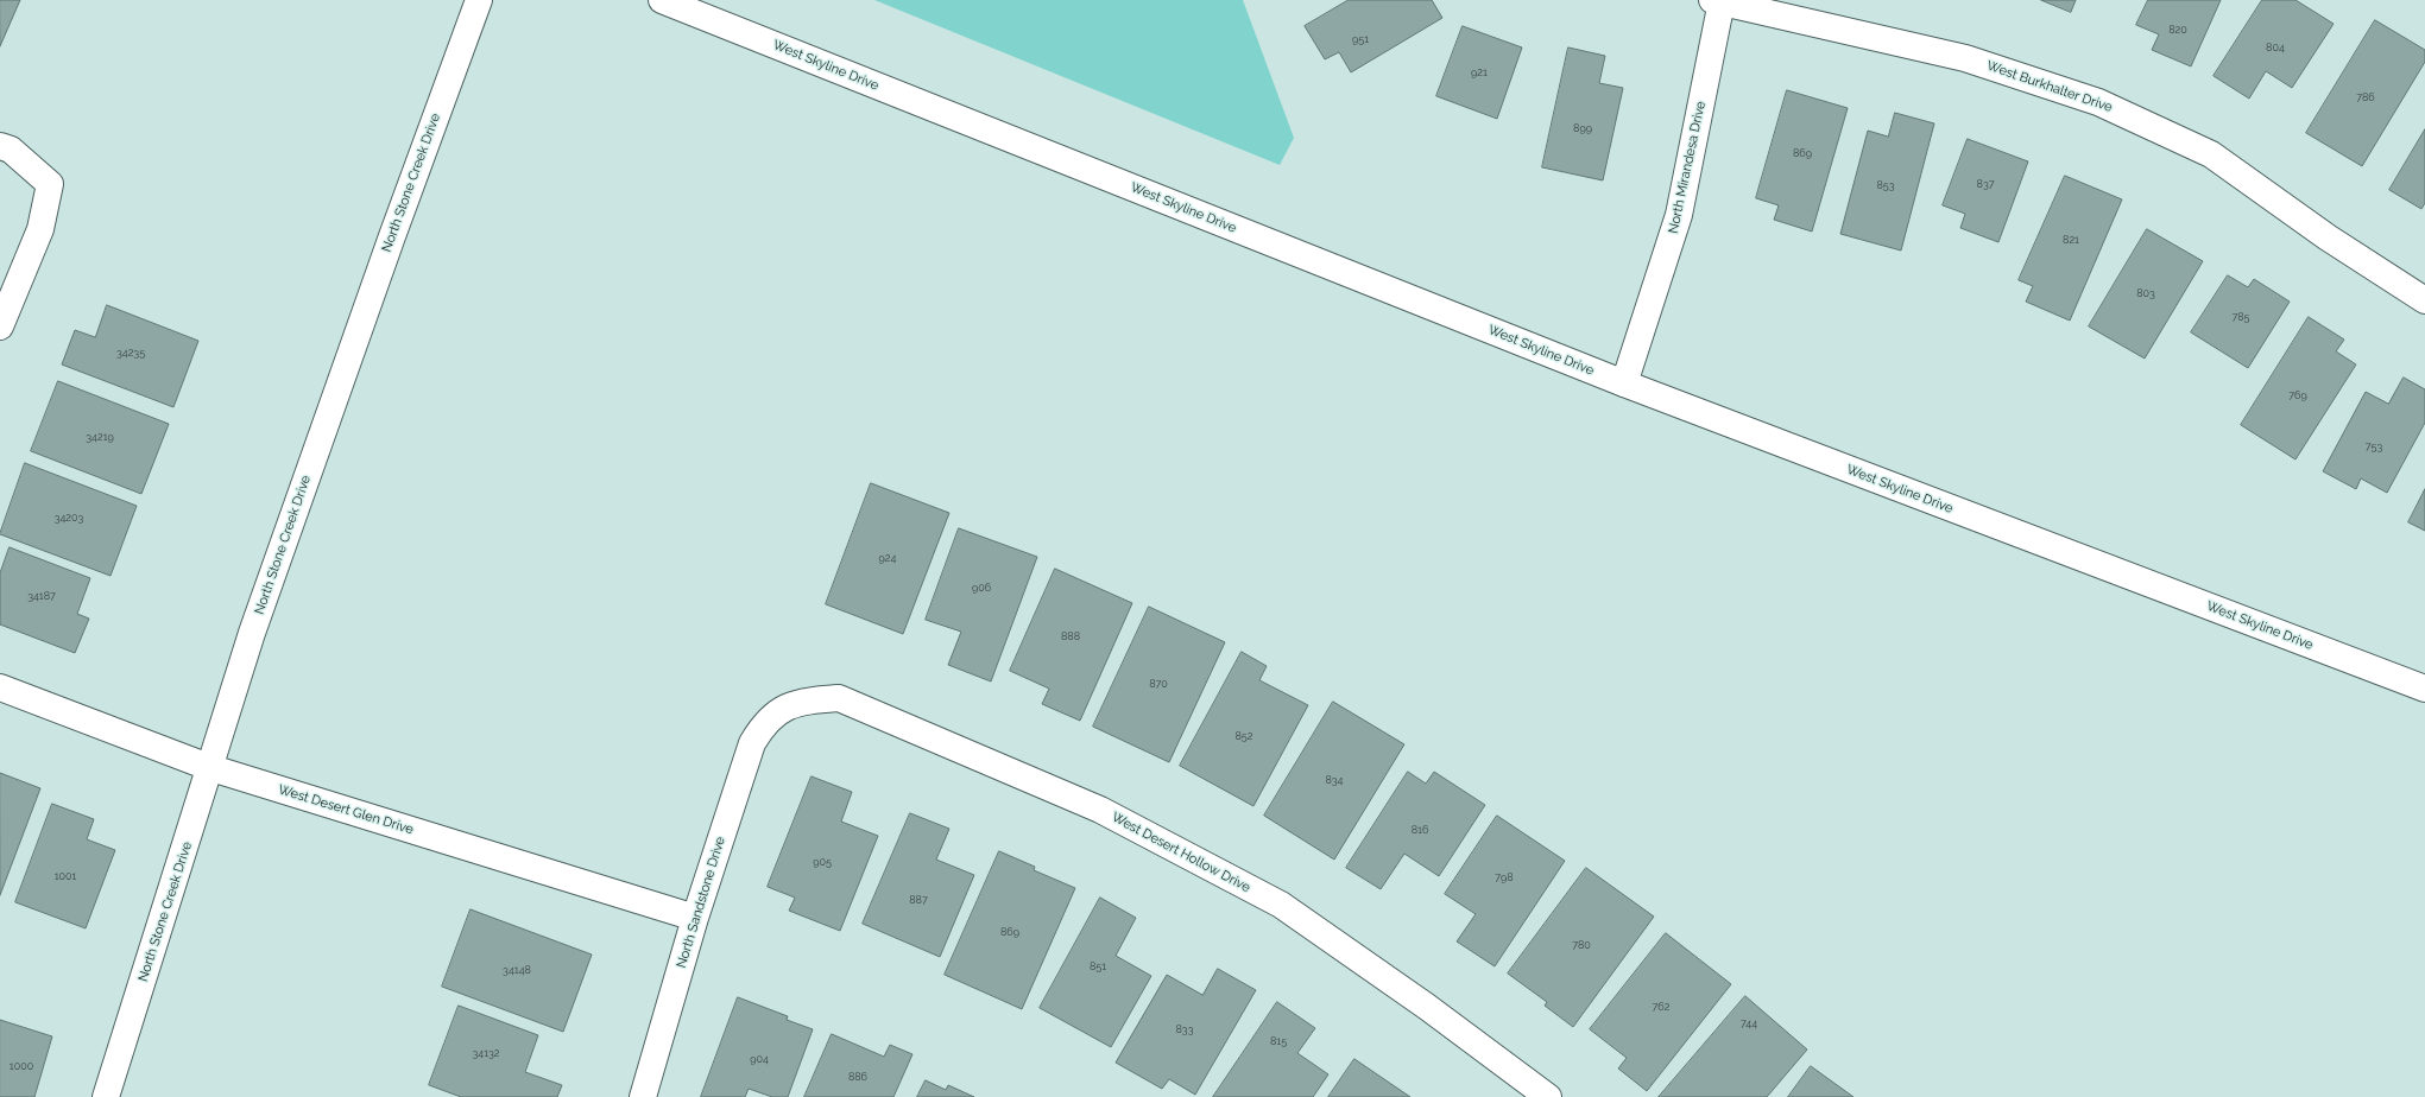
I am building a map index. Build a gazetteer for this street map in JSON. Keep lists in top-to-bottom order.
{
  "streets": {
    "street": [
      "West Skyline Drive",
      "West Burkhalter Drive",
      "North Mirandesa Drive",
      "North Stone Creek Drive",
      "West Desert Glen Drive",
      "West Desert Hollow Drive",
      "North Sandstone Drive"
    ]
  },
  "crossings": [
    ["West Skyline Drive", "North Mirandesa Drive"],
    ["West Burkhalter Drive", "North Mirandesa Drive"],
    ["North Stone Creek Drive", "West Desert Glen Drive"],
    ["West Desert Glen Drive", "North Sandstone Drive"],
    ["West Desert Hollow Drive", "North Sandstone Drive"]
  ],
  "house_numbers": [
    "820",
    "951",
    "804",
    "921",
    "786",
    "899",
    "869",
    "837",
    "853",
    "821",
    "803",
    "785",
    "34235",
    "769",
    "34219",
    "753",
    "34203",
    "924",
    "906",
    "34187",
    "888",
    "870",
    "852",
    "834",
    "816",
    "905",
    "1001",
    "798",
    "887",
    "869",
    "780",
    "851",
    "34148",
    "762",
    "744",
    "833",
    "815",
    "34132",
    "904",
    "1000",
    "886"
  ]
}
